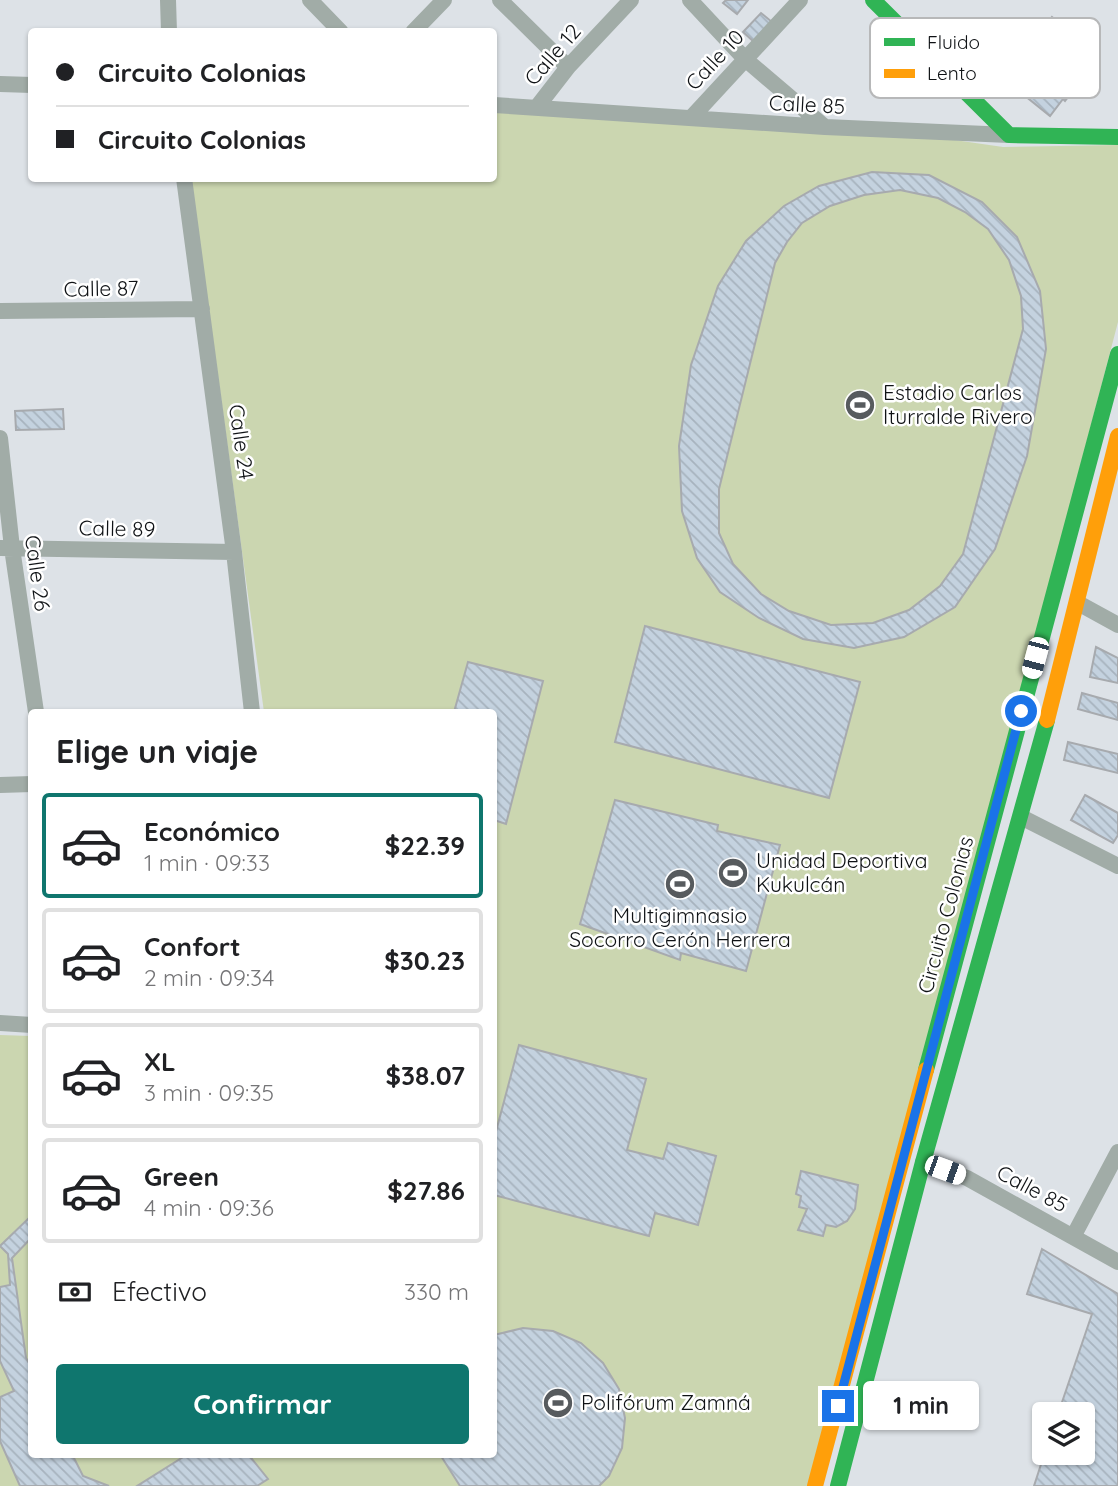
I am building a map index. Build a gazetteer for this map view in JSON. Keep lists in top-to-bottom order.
{
  "streets": {
    "main road": ["Calle 85", "Circuito Colonias"],
    "street": [
      "Calle 12",
      "Calle 10",
      "Calle 87",
      "Calle 24",
      "Calle 89",
      "Calle 26"
    ]
  },
  "crossings": [
    ["Calle 12", "Calle 85"],
    ["Calle 10", "Calle 85"],
    ["Calle 85", "Circuito Colonias"],
    ["Calle 87", "Calle 24"],
    ["Calle 24", "Calle 89"],
    ["Calle 89", "Calle 26"]
  ],
  "places": {
    "sports": [
      "Estadio Carlos Iturralde Rivero",
      "Unidad Deportiva Kukulcán",
      "Multigimnasio Socorro Cerón Herrera",
      "Polifórum Zamná"
    ]
  },
  "legend": ["Fluido", "Lento"],
  "page": {
    "banner": ["Circuito Colonias", "Circuito Colonias"],
    "heading": "Elige un viaje",
    "list": [
      {
        "name": "Económico",
        "note": "1 min · 09:33",
        "value": "$22.39"
      },
      {
        "name": "Confort",
        "note": "2 min · 09:34",
        "value": "$30.23"
      },
      {
        "name": "XL",
        "note": "3 min · 09:35",
        "value": "$38.07"
      },
      {
        "name": "Green",
        "note": "4 min · 09:36",
        "value": "$27.86"
      }
    ],
    "pay": ["Efectivo", "330 m"],
    "buttons": "Confirmar",
    "bubble": "1 min"
  }
}
